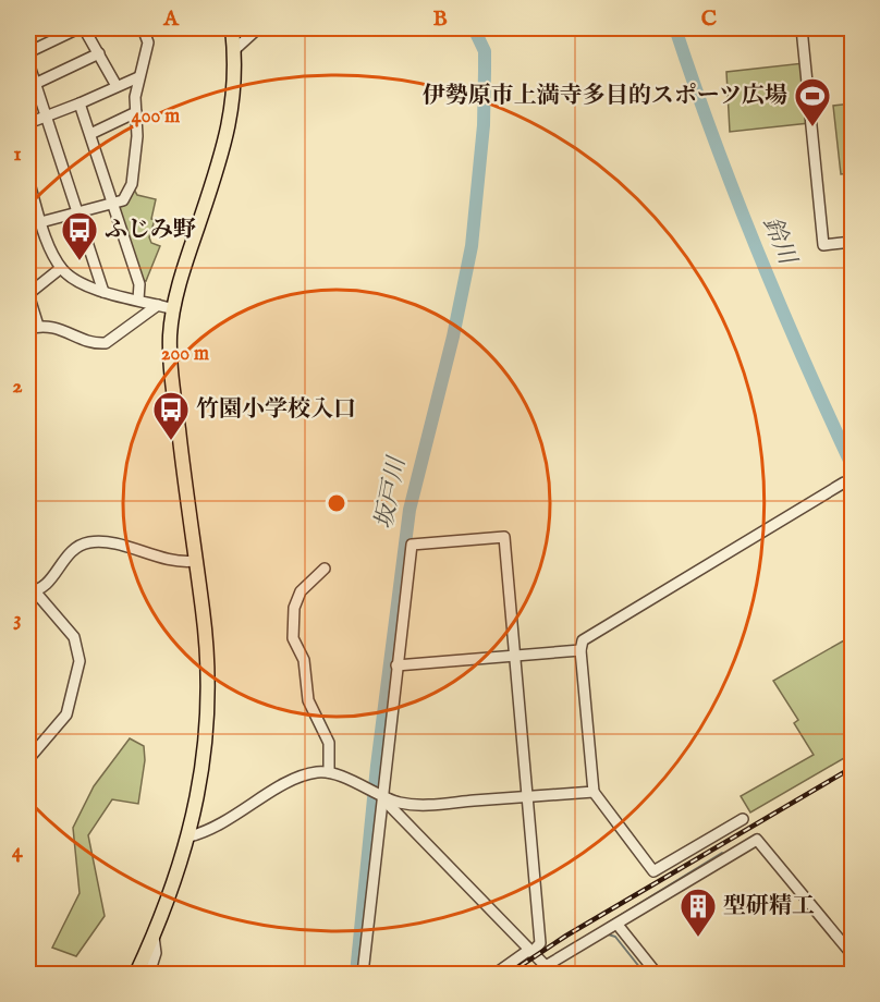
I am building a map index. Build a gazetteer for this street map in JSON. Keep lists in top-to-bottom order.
{
  "water": ["鈴川", "坂戸川"],
  "places": {
    "sports": ["伊勢原市上満寺多目的スポーツ広場"],
    "bus stop": ["ふじみ野", "竹園小学校入口"],
    "building": ["型研精工"]
  },
  "grid": {
    "columns": ["A", "B", "C"],
    "rows": [
      "1",
      "2",
      "3",
      "4"
    ]
  },
  "rings": ["400 m", "200 m"]
}
